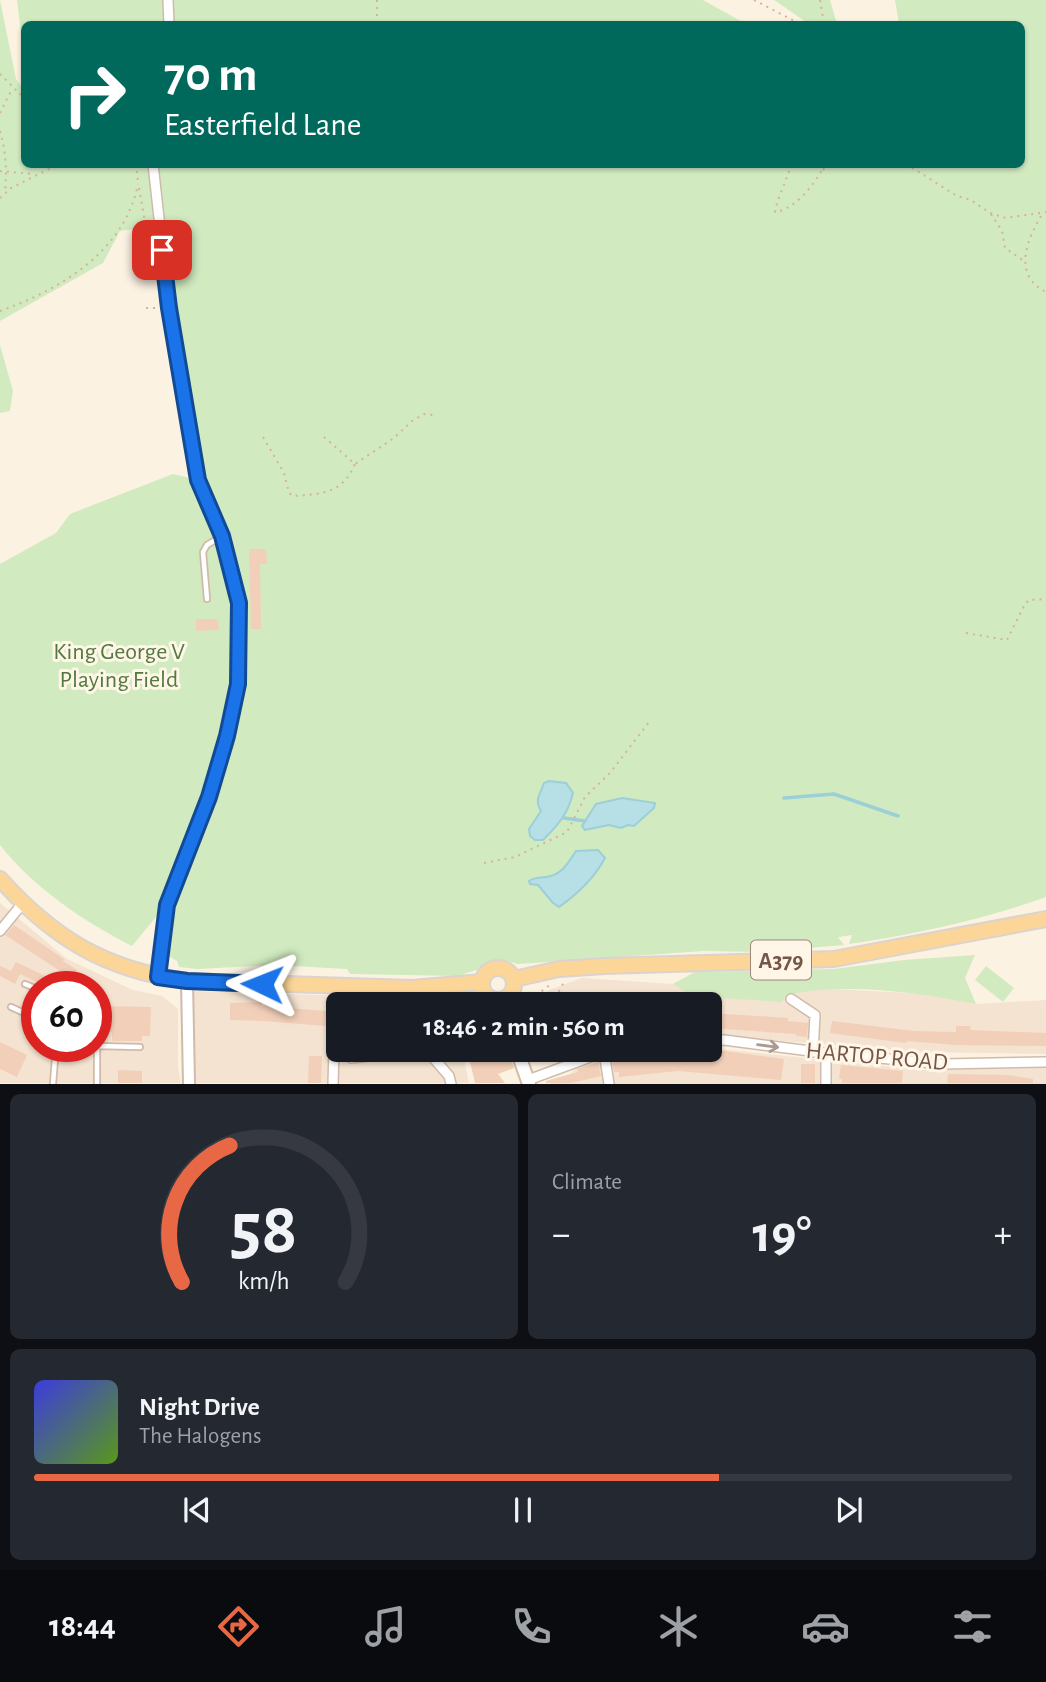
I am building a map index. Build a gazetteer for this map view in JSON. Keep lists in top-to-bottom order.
{
  "streets": {
    "main road": ["A379"],
    "street": ["HARTOP ROAD"]
  },
  "parks": ["King George V Playing Field"],
  "page": {
    "turn": ["70 m", "Easterfield Lane"],
    "limit": "60",
    "trip": "18:46 · 2 min · 560 m",
    "tile": "Climate",
    "heat": ["−", "19°", "+"],
    "song": ["Night Drive", "The Halogens"],
    "tabs": "18:44",
    "gauge": ["58", "km/h"]
  }
}
